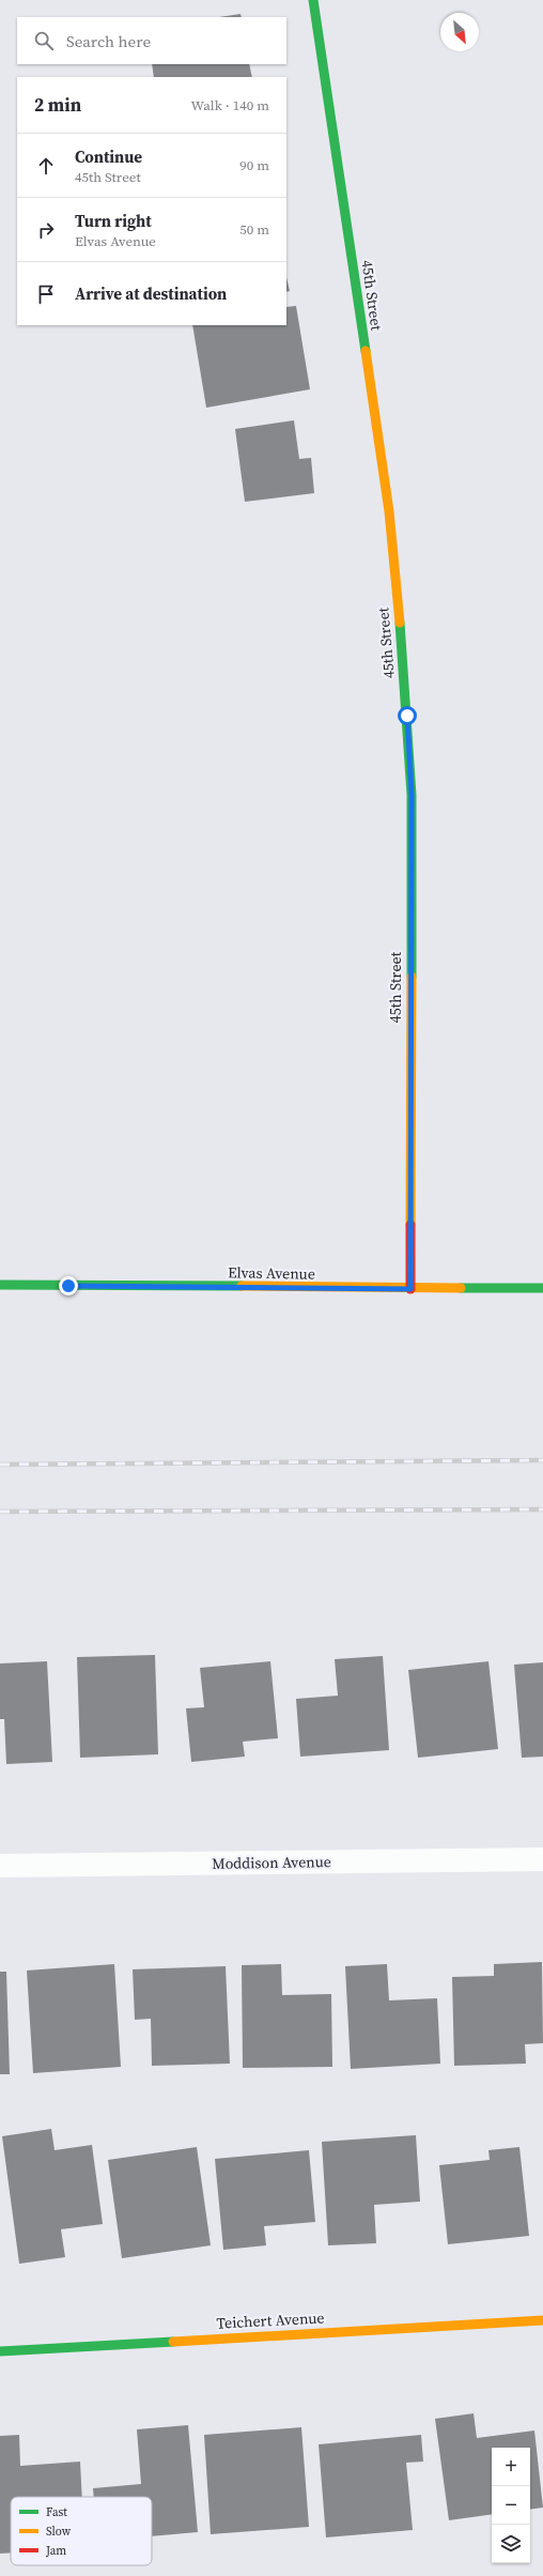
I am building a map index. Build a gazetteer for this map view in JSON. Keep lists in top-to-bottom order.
{
  "streets": {
    "street": [
      "45th Street",
      "Elvas Avenue",
      "Moddison Avenue",
      "Teichert Avenue"
    ]
  },
  "crossings": [
    ["45th Street", "Elvas Avenue"]
  ],
  "legend": ["Fast", "Slow", "Jam"],
  "north": "bottom right",
  "page": {
    "search": "Search here",
    "heading": ["2 min", "Walk · 140 m"],
    "list": [
      ["Continue", "45th Street", "90 m"],
      ["Turn right", "Elvas Avenue", "50 m"],
      "Arrive at destination"
    ],
    "map_buttons": ["+", "−"]
  }
}
